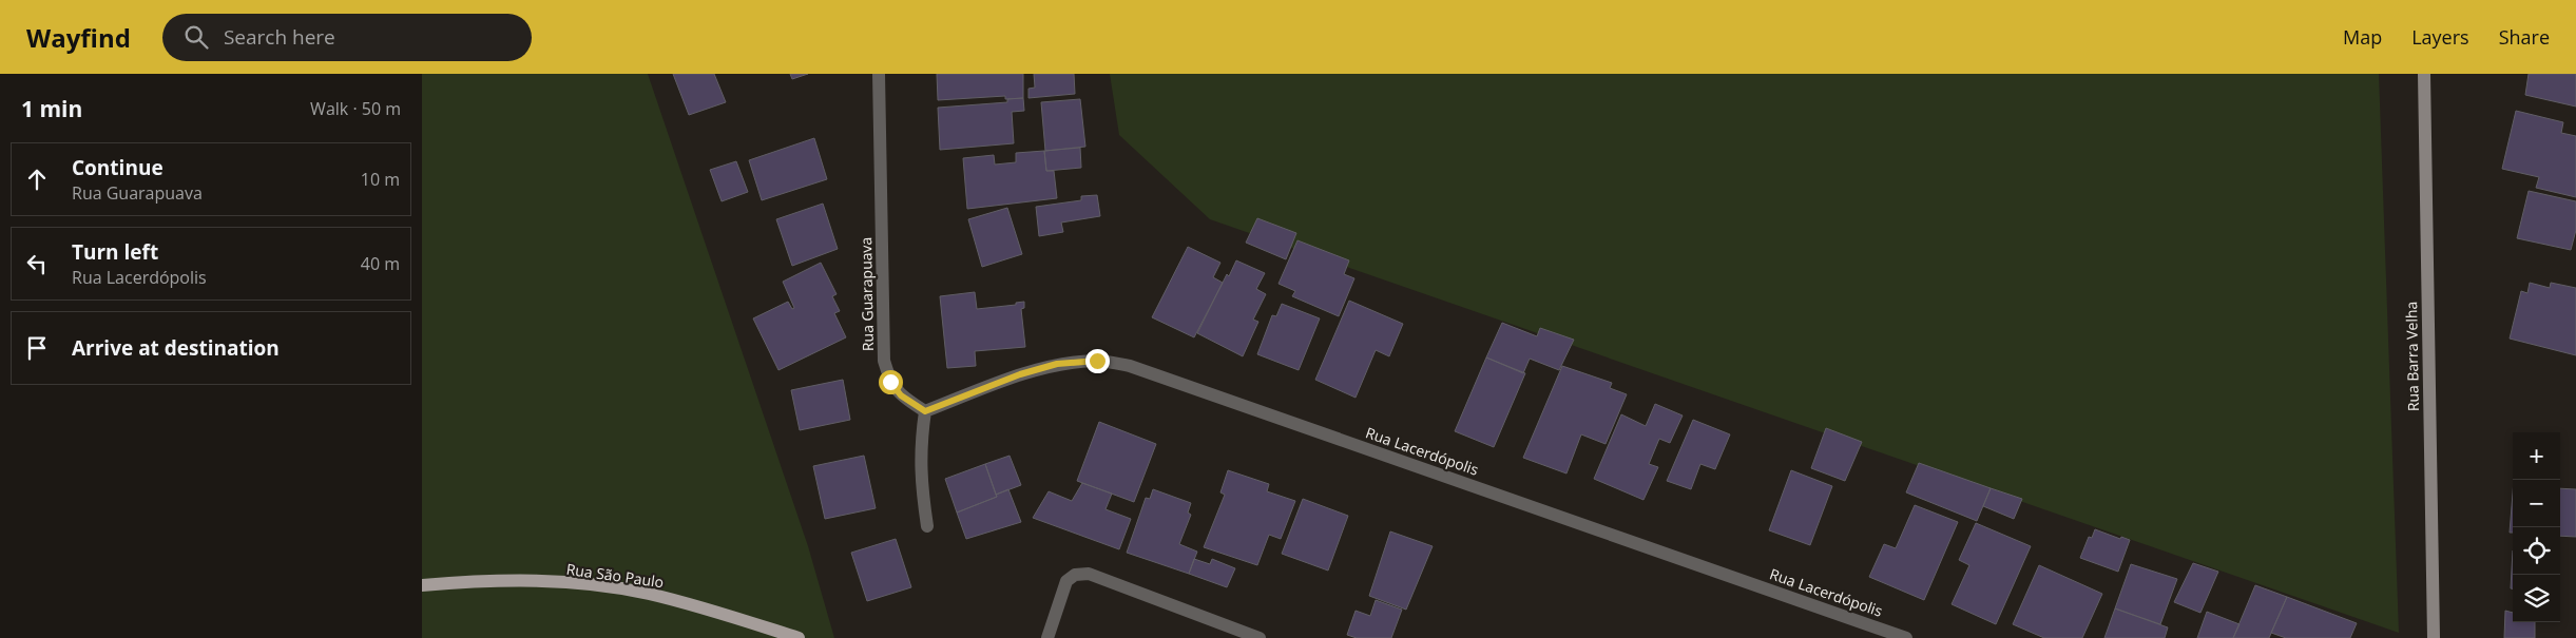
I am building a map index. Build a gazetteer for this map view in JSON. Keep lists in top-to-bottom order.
{
  "streets": {
    "main road": ["Rua São Paulo"],
    "street": ["Rua Guarapuava", "Rua Barra Velha", "Rua Lacerdópolis"]
  },
  "crossings": [
    ["Rua Guarapuava", "Rua Lacerdópolis"]
  ],
  "page": {
    "header": "Wayfind",
    "search": "Search here",
    "nav": ["Map", "Layers", "Share"],
    "heading": ["1 min", "Walk · 50 m"],
    "list": [
      ["Continue", "Rua Guarapuava", "10 m"],
      ["Turn left", "Rua Lacerdópolis", "40 m"],
      "Arrive at destination"
    ],
    "map_buttons": ["+", "−"]
  }
}
